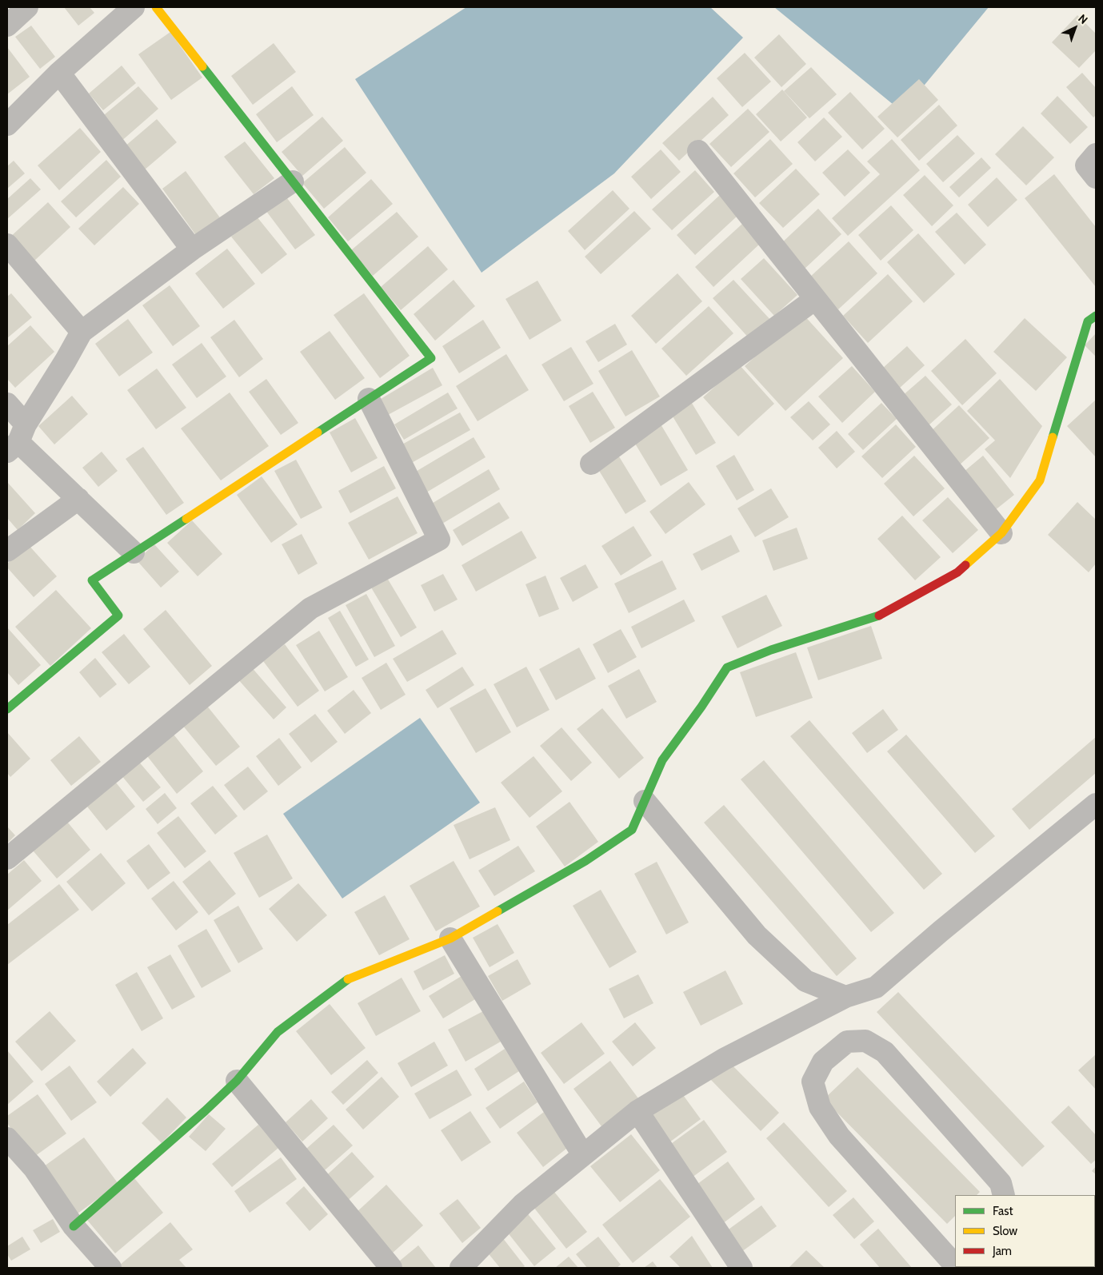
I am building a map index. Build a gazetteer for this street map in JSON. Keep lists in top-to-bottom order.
{
  "legend": ["Fast", "Slow", "Jam"],
  "north": "top right"
}
